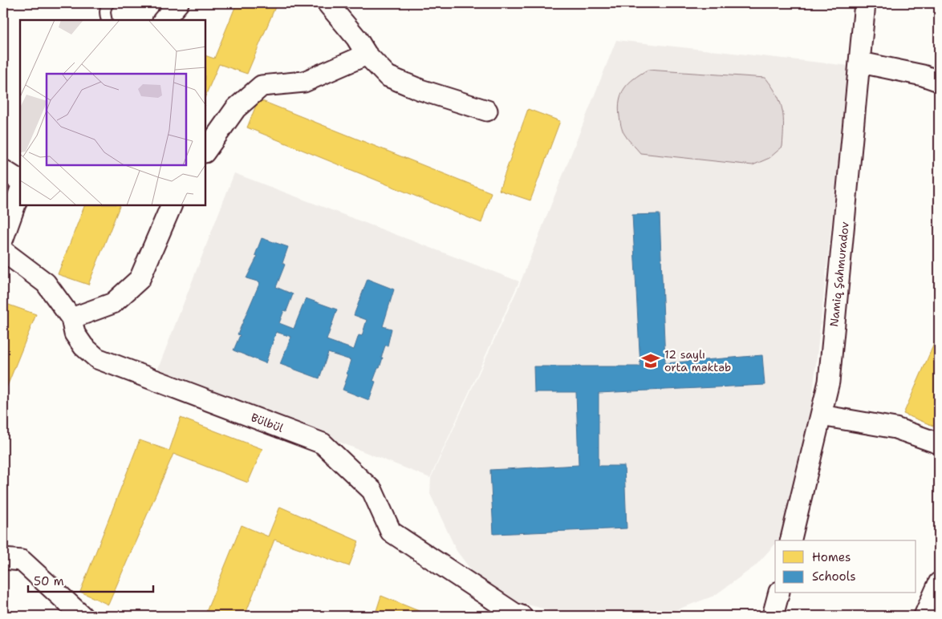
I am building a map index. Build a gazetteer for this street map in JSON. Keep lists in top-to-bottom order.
{
  "streets": {
    "street": ["Namiq Şahmuradov", "Bülbül"]
  },
  "places": {
    "school or university": ["12 saylı orta məktəb"]
  },
  "legend": ["Homes", "Schools"],
  "scale_bar": "50 m"
}
